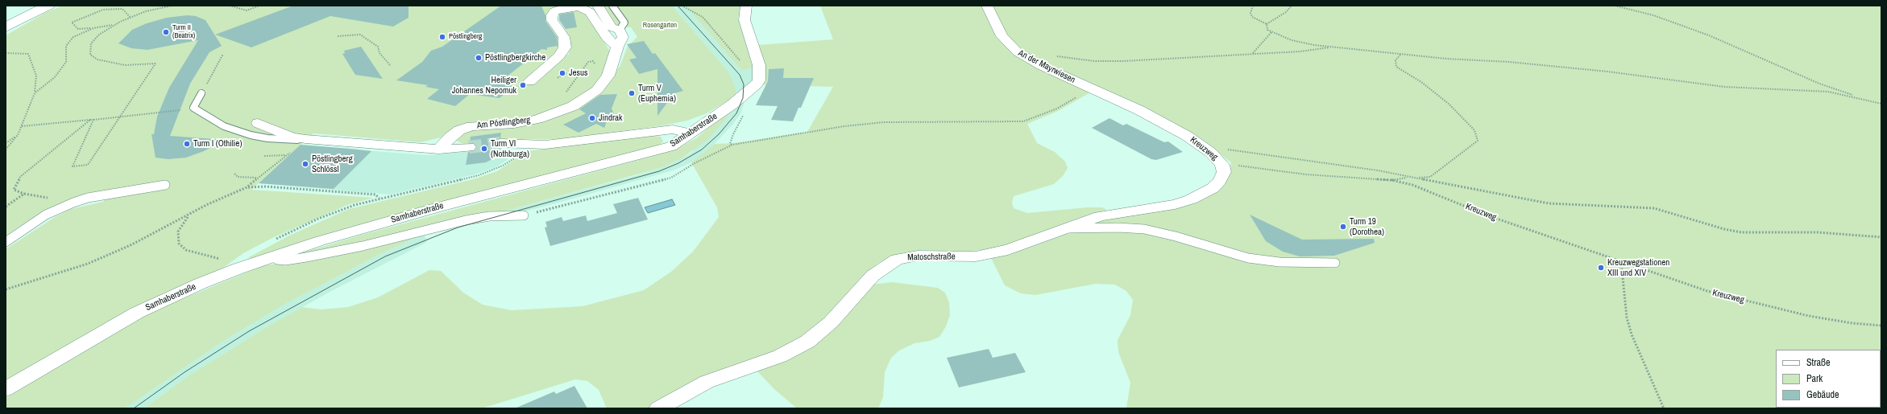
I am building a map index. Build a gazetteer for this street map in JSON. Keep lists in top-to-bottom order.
{
  "streets": {
    "street": [
      "An der Mayrwiesen",
      "Am Pöstlingberg",
      "Samhaberstraße",
      "Kreuzweg",
      "Matoschstraße"
    ]
  },
  "crossings": [
    ["An der Mayrwiesen", "Kreuzweg"],
    ["Kreuzweg", "Matoschstraße"]
  ],
  "parks": ["Rosengarten"],
  "places": [
    "Turm II (Beatrix)",
    "Pöstlingberg",
    "Pöstlingbergkirche",
    "Jesus",
    "Heiliger Johannes Nepomuk",
    "Turm V (Euphemia)",
    "Jindrak",
    "Turm I (Othilie)",
    "Turm VI (Nothburga)",
    "Pöstlingberg Schlössl",
    "Turm 19 (Dorothea)",
    "Kreuzwegstationen XIII und XIV"
  ],
  "legend": ["Straße", "Park", "Gebäude"]
}
